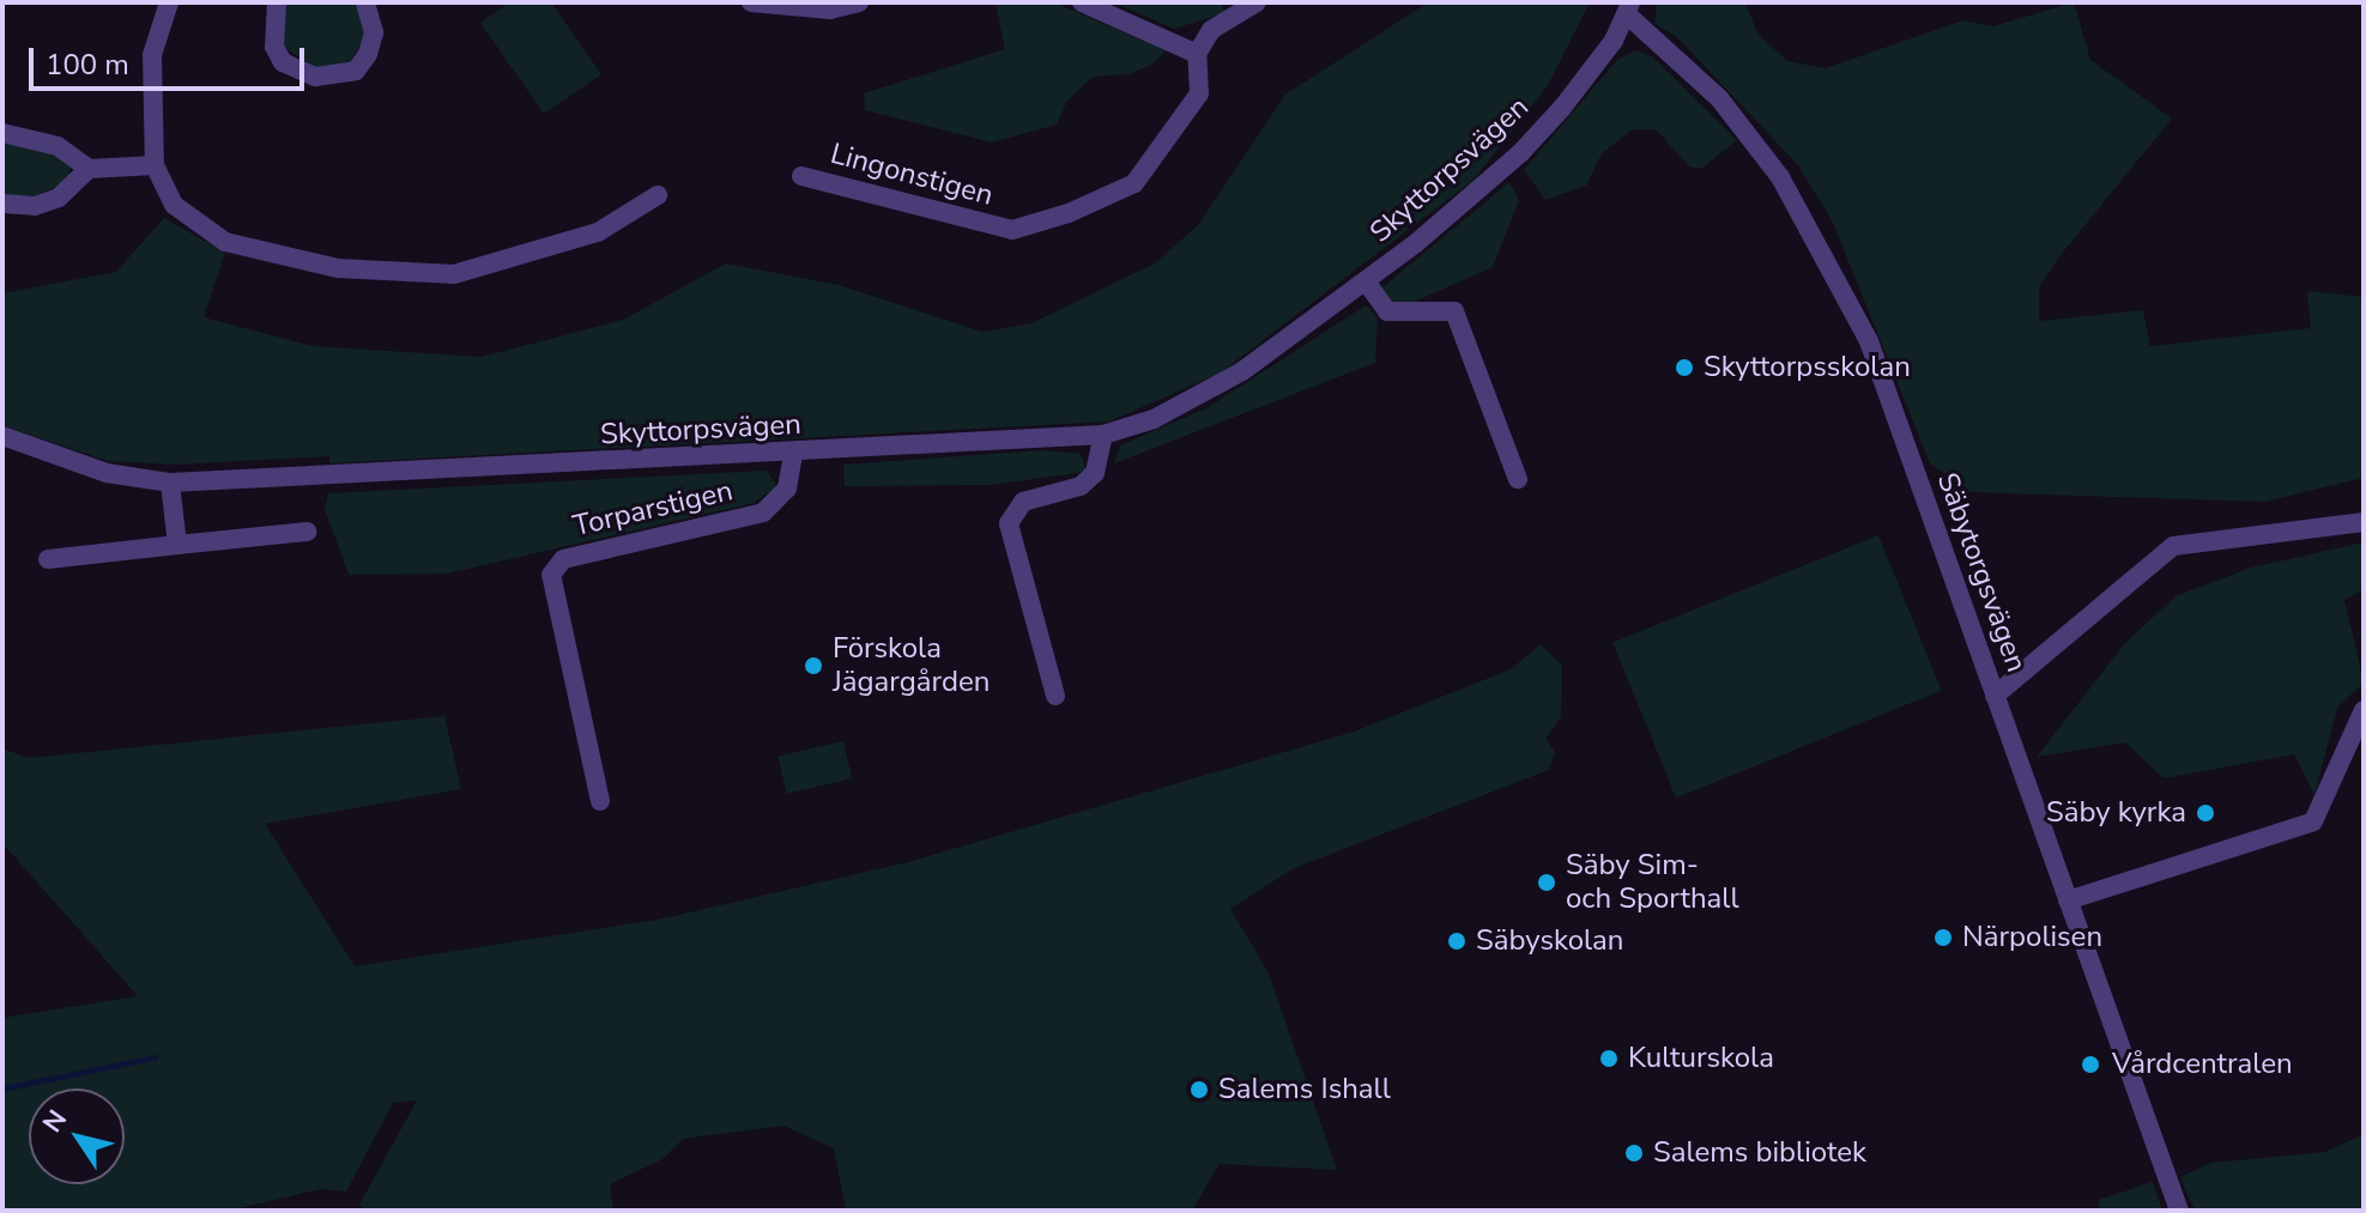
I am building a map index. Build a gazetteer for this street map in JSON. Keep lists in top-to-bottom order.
{
  "streets": {
    "street": [
      "Skyttorpsvägen",
      "Lingonstigen",
      "Torparstigen",
      "Säbytorgsvägen"
    ]
  },
  "crossings": [
    ["Skyttorpsvägen", "Torparstigen"],
    ["Skyttorpsvägen", "Säbytorgsvägen"]
  ],
  "places": [
    "Skyttorpsskolan",
    "Förskola Jägargården",
    "Säby kyrka",
    "Säby Sim- och Sporthall",
    "Närpolisen",
    "Säbyskolan",
    "Kulturskola",
    "Vårdcentralen",
    "Salems Ishall",
    "Salems bibliotek"
  ],
  "scale_bar": "100 m",
  "north": "top left"
}
